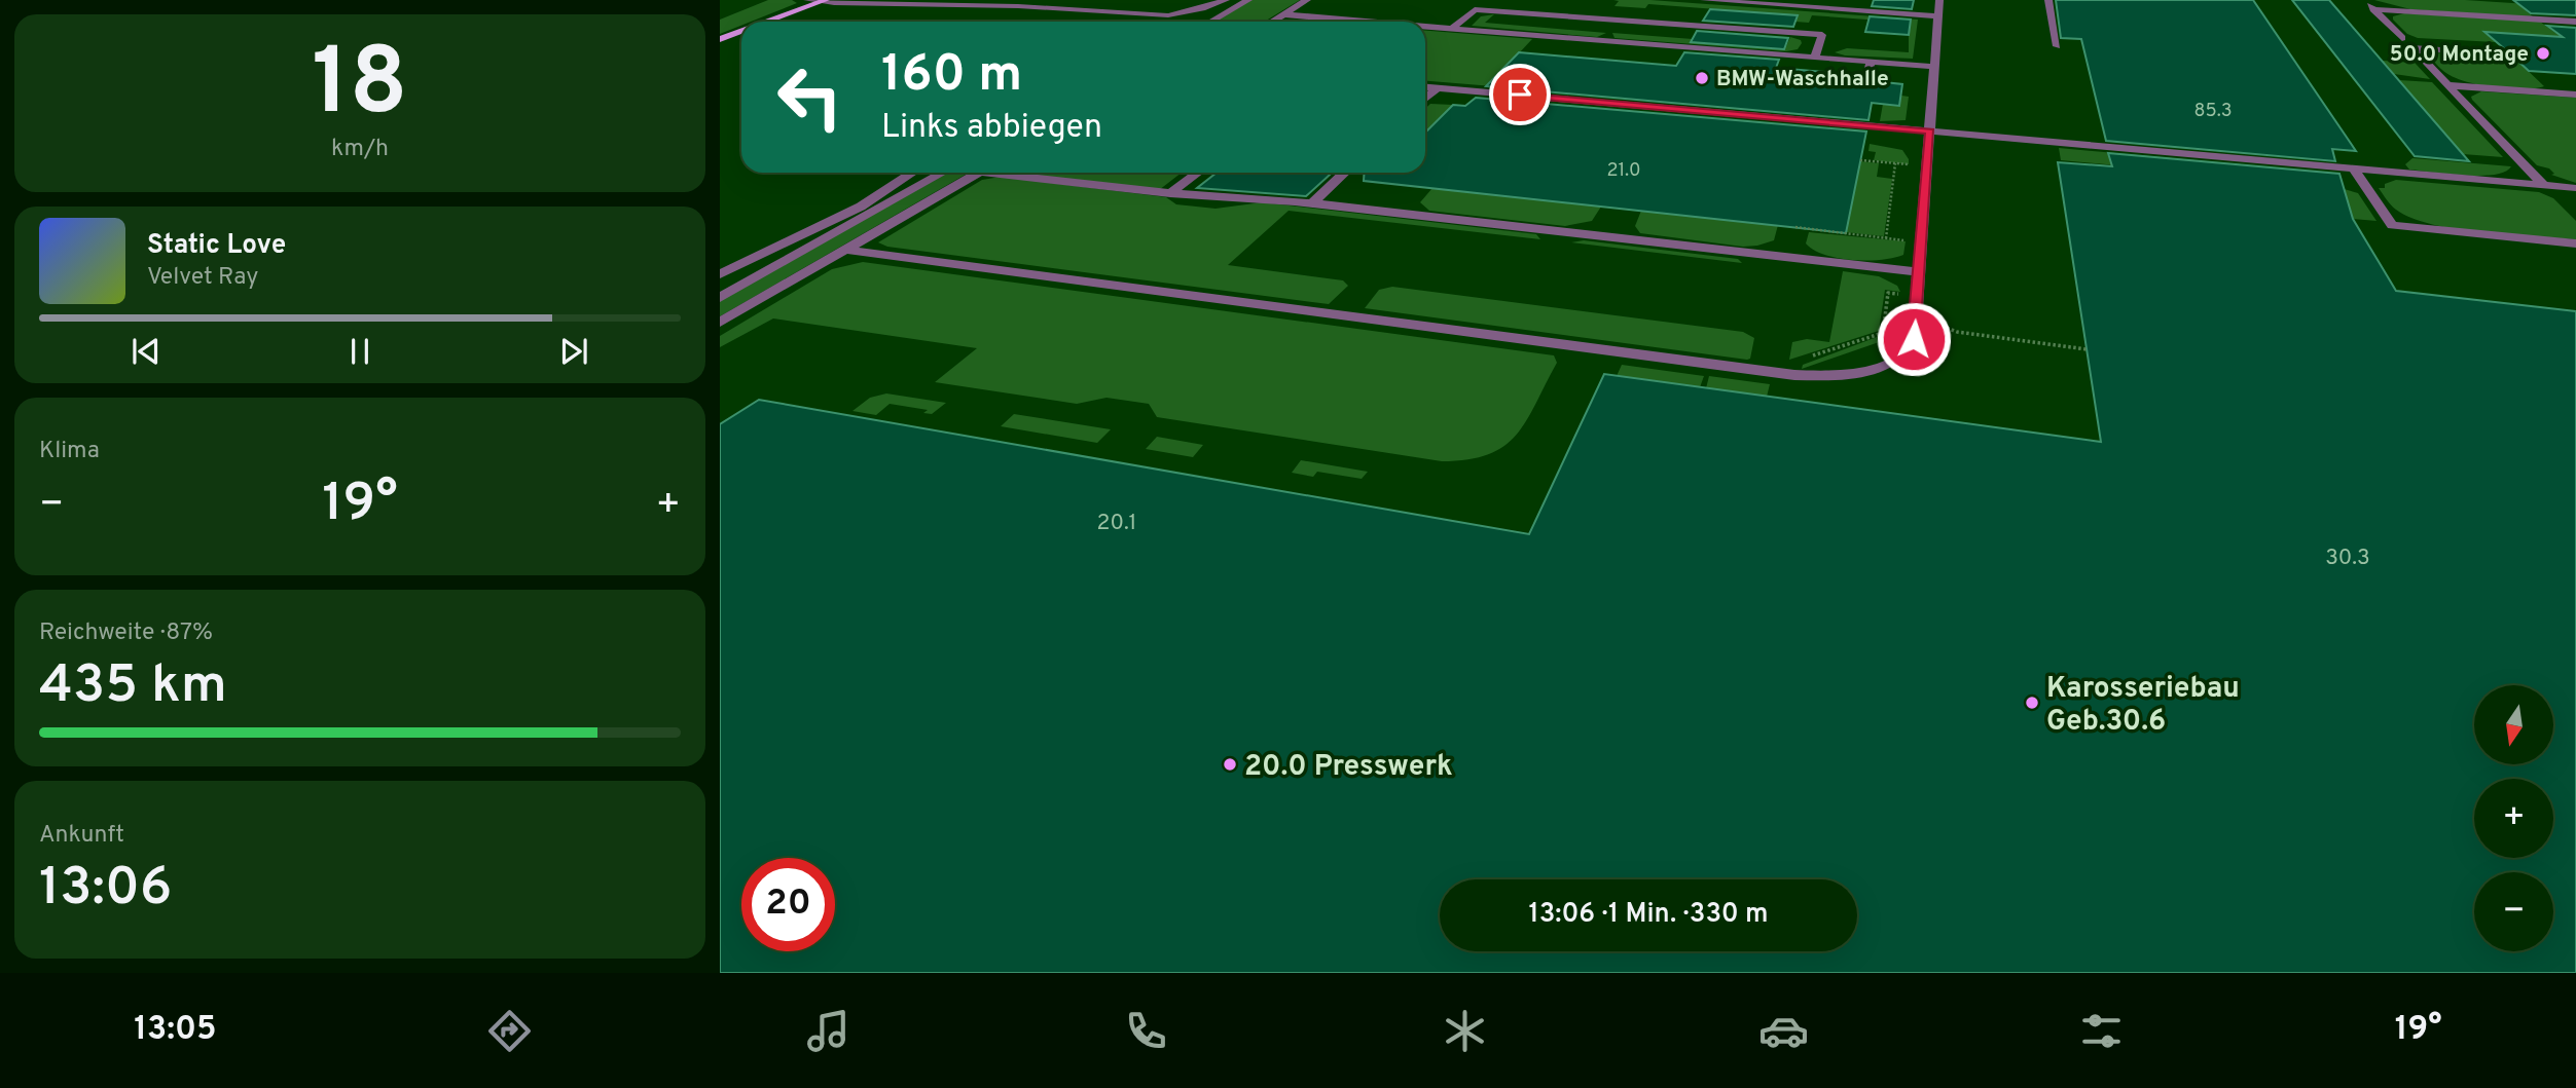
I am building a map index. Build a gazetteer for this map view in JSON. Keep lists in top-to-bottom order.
{
  "places": [
    "50.0 Montage",
    "BMW-Waschhalle",
    "Karosseriebau Geb.30.6",
    "20.0 Presswerk"
  ],
  "house_numbers": [
    "85.3",
    "21.0",
    "20.1",
    "30.3"
  ],
  "north": "bottom",
  "page": {
    "tile": [
      ["18", "km/h"],
      "Klima",
      ["Reichweite · 87%", "435 km"],
      ["Ankunft", "13:06"]
    ],
    "turn": ["160 m", "Links abbiegen"],
    "song": ["Static Love", "Velvet Ray"],
    "heat": ["−", "19°", "+"],
    "map_buttons": ["+", "−"],
    "limit": "20",
    "trip": "13:06 · 1 Min. · 330 m",
    "tabs": ["13:05", "19°"]
  }
}
